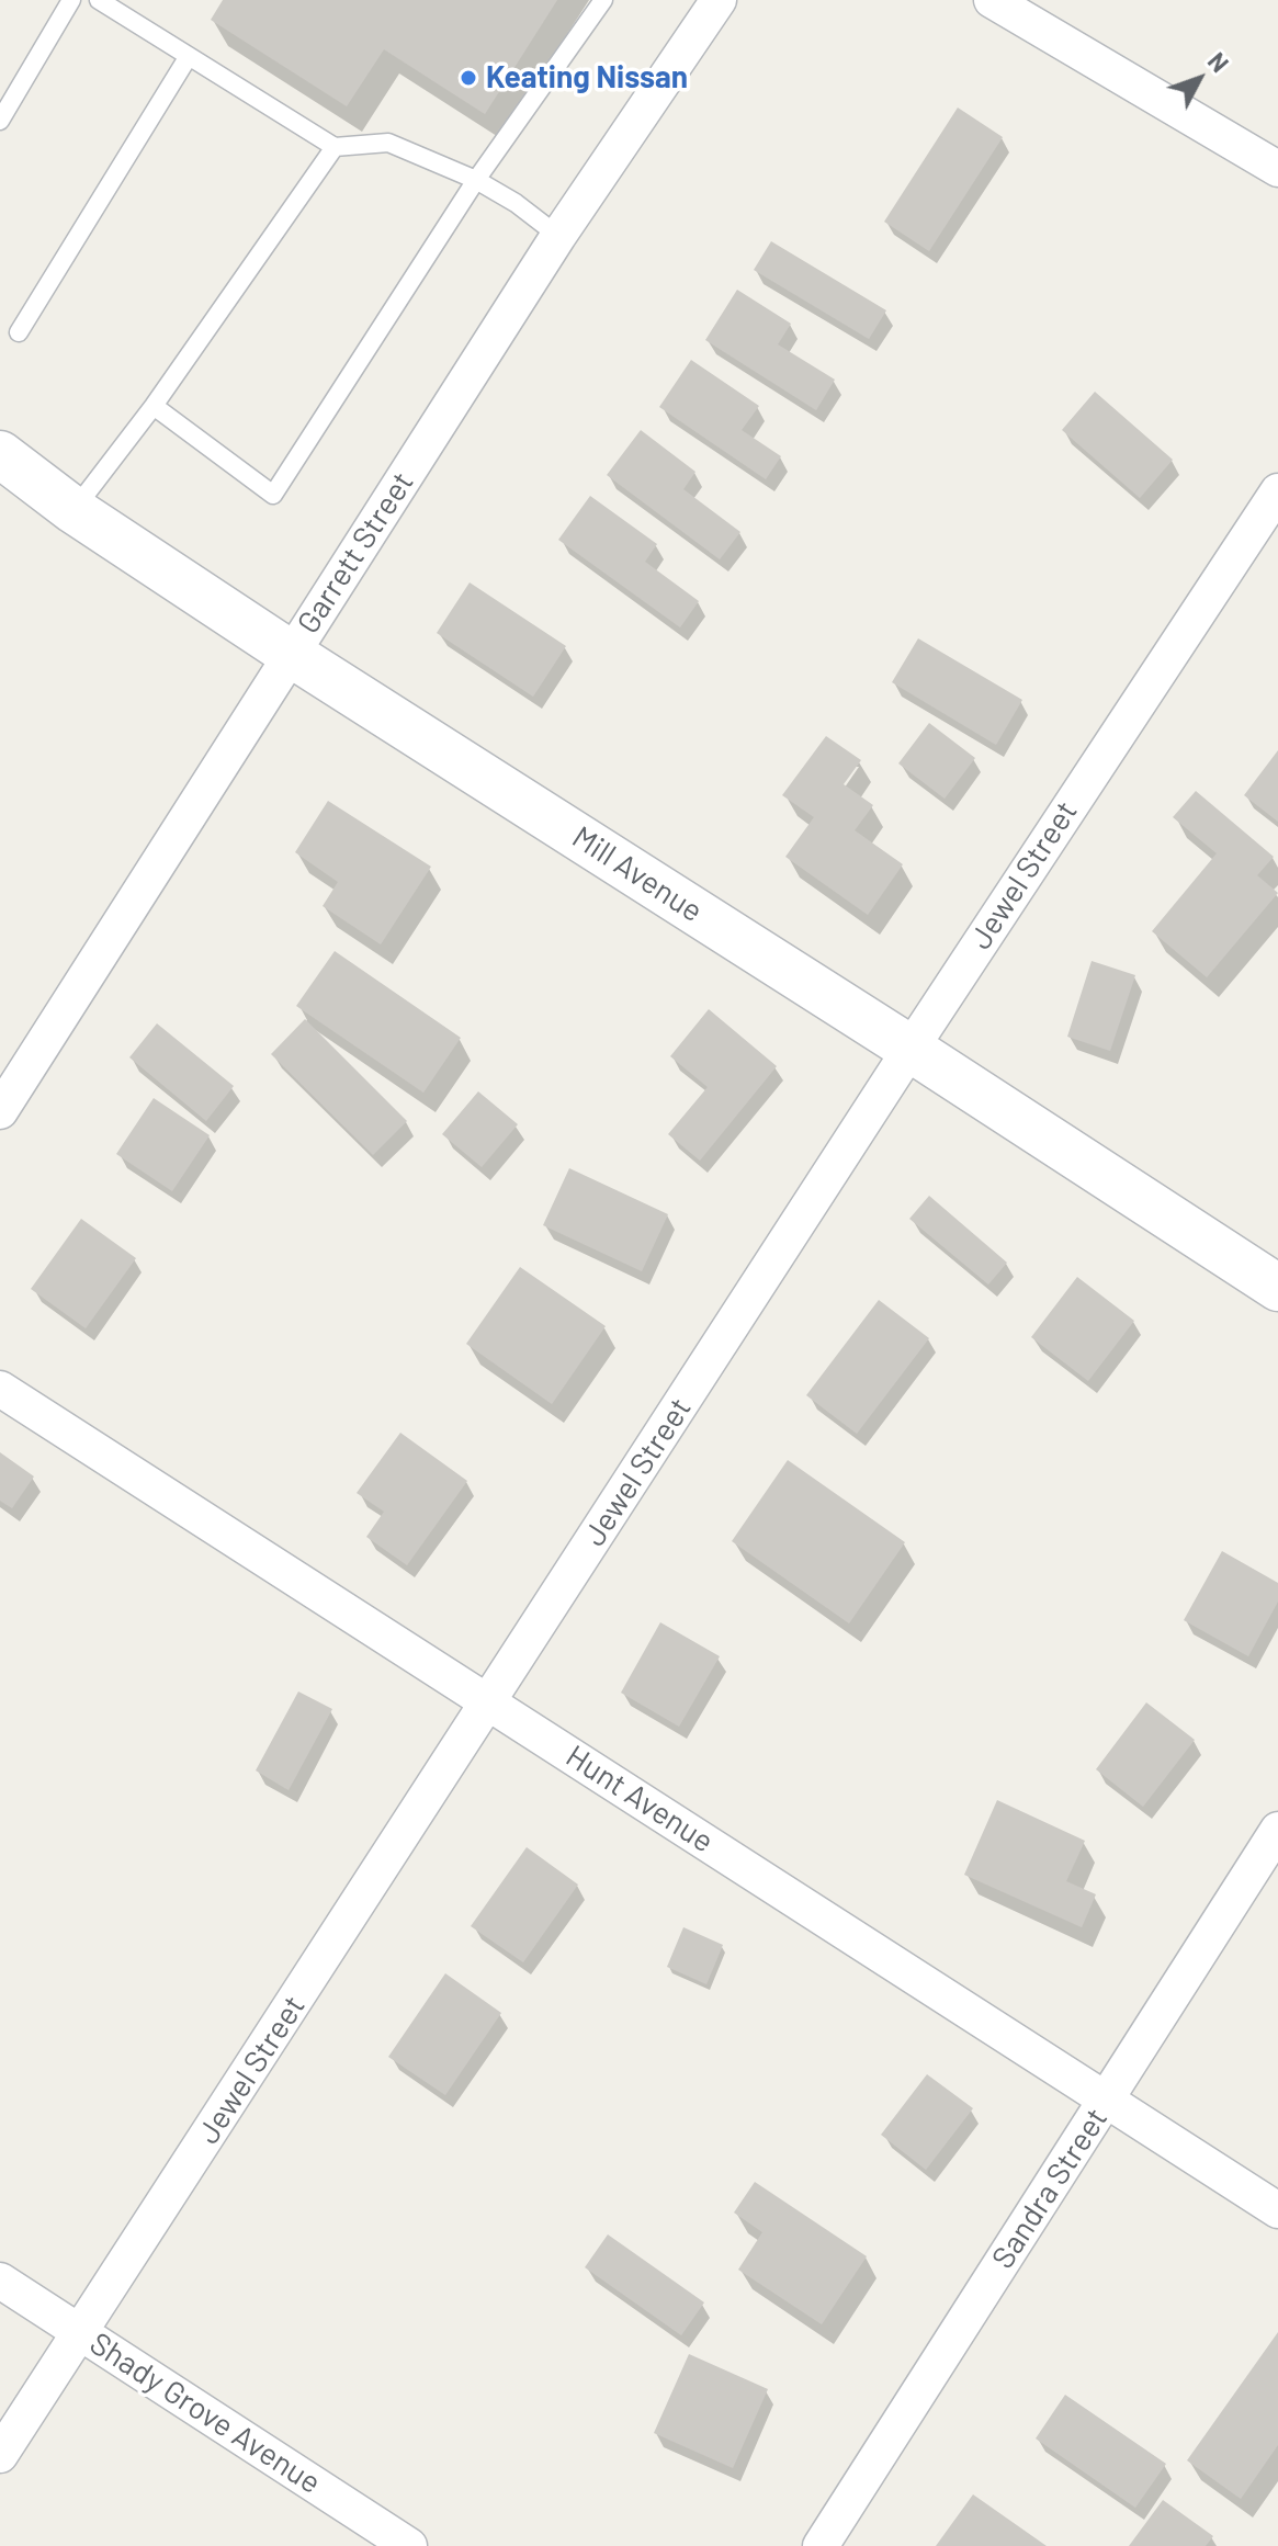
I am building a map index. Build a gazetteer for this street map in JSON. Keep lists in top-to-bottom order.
{
  "streets": {
    "street": [
      "Garrett Street",
      "Mill Avenue",
      "Jewel Street",
      "Hunt Avenue",
      "Sandra Street",
      "Shady Grove Avenue"
    ]
  },
  "crossings": [
    ["Garrett Street", "Mill Avenue"],
    ["Mill Avenue", "Jewel Street"],
    ["Jewel Street", "Hunt Avenue"],
    ["Jewel Street", "Shady Grove Avenue"],
    ["Hunt Avenue", "Sandra Street"]
  ],
  "places": ["Keating Nissan"],
  "north": "top right"
}
